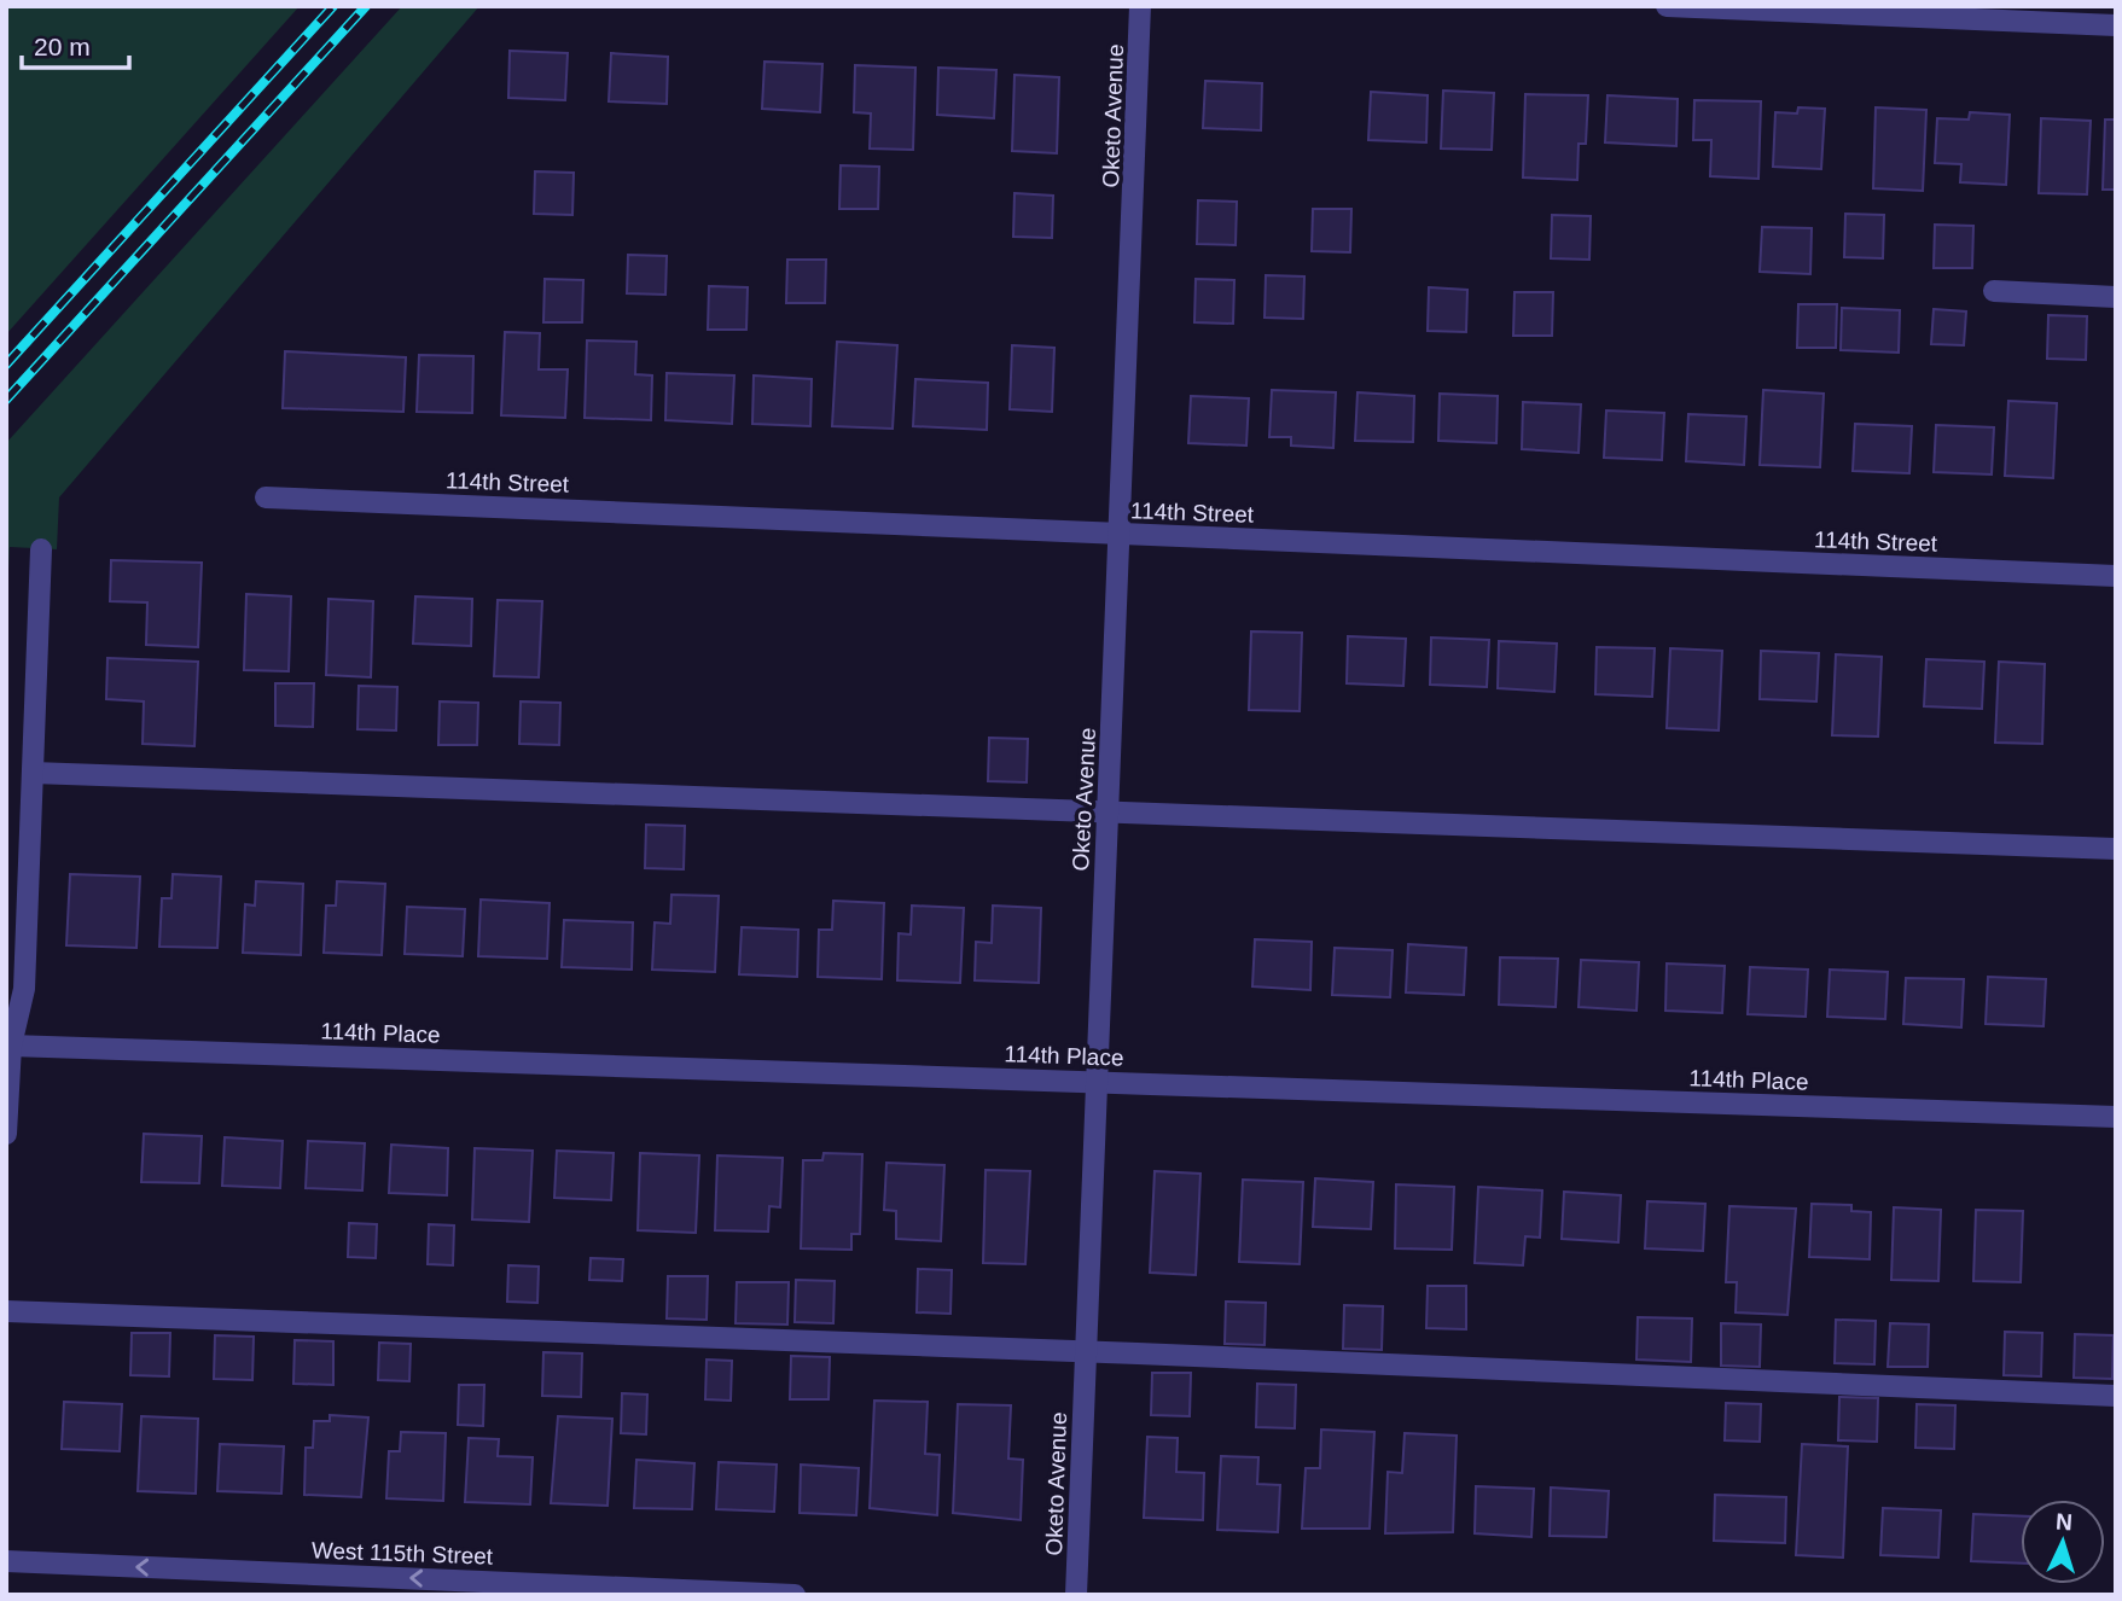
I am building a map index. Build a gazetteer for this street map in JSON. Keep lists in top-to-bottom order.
{
  "streets": {
    "street": [
      "Oketo Avenue",
      "114th Street",
      "114th Place",
      "West 115th Street"
    ]
  },
  "crossings": [
    ["Oketo Avenue", "114th Street"],
    ["Oketo Avenue", "114th Place"]
  ],
  "one_way": ["West 115th Street"],
  "scale_bar": "20 m",
  "north": "top"
}
